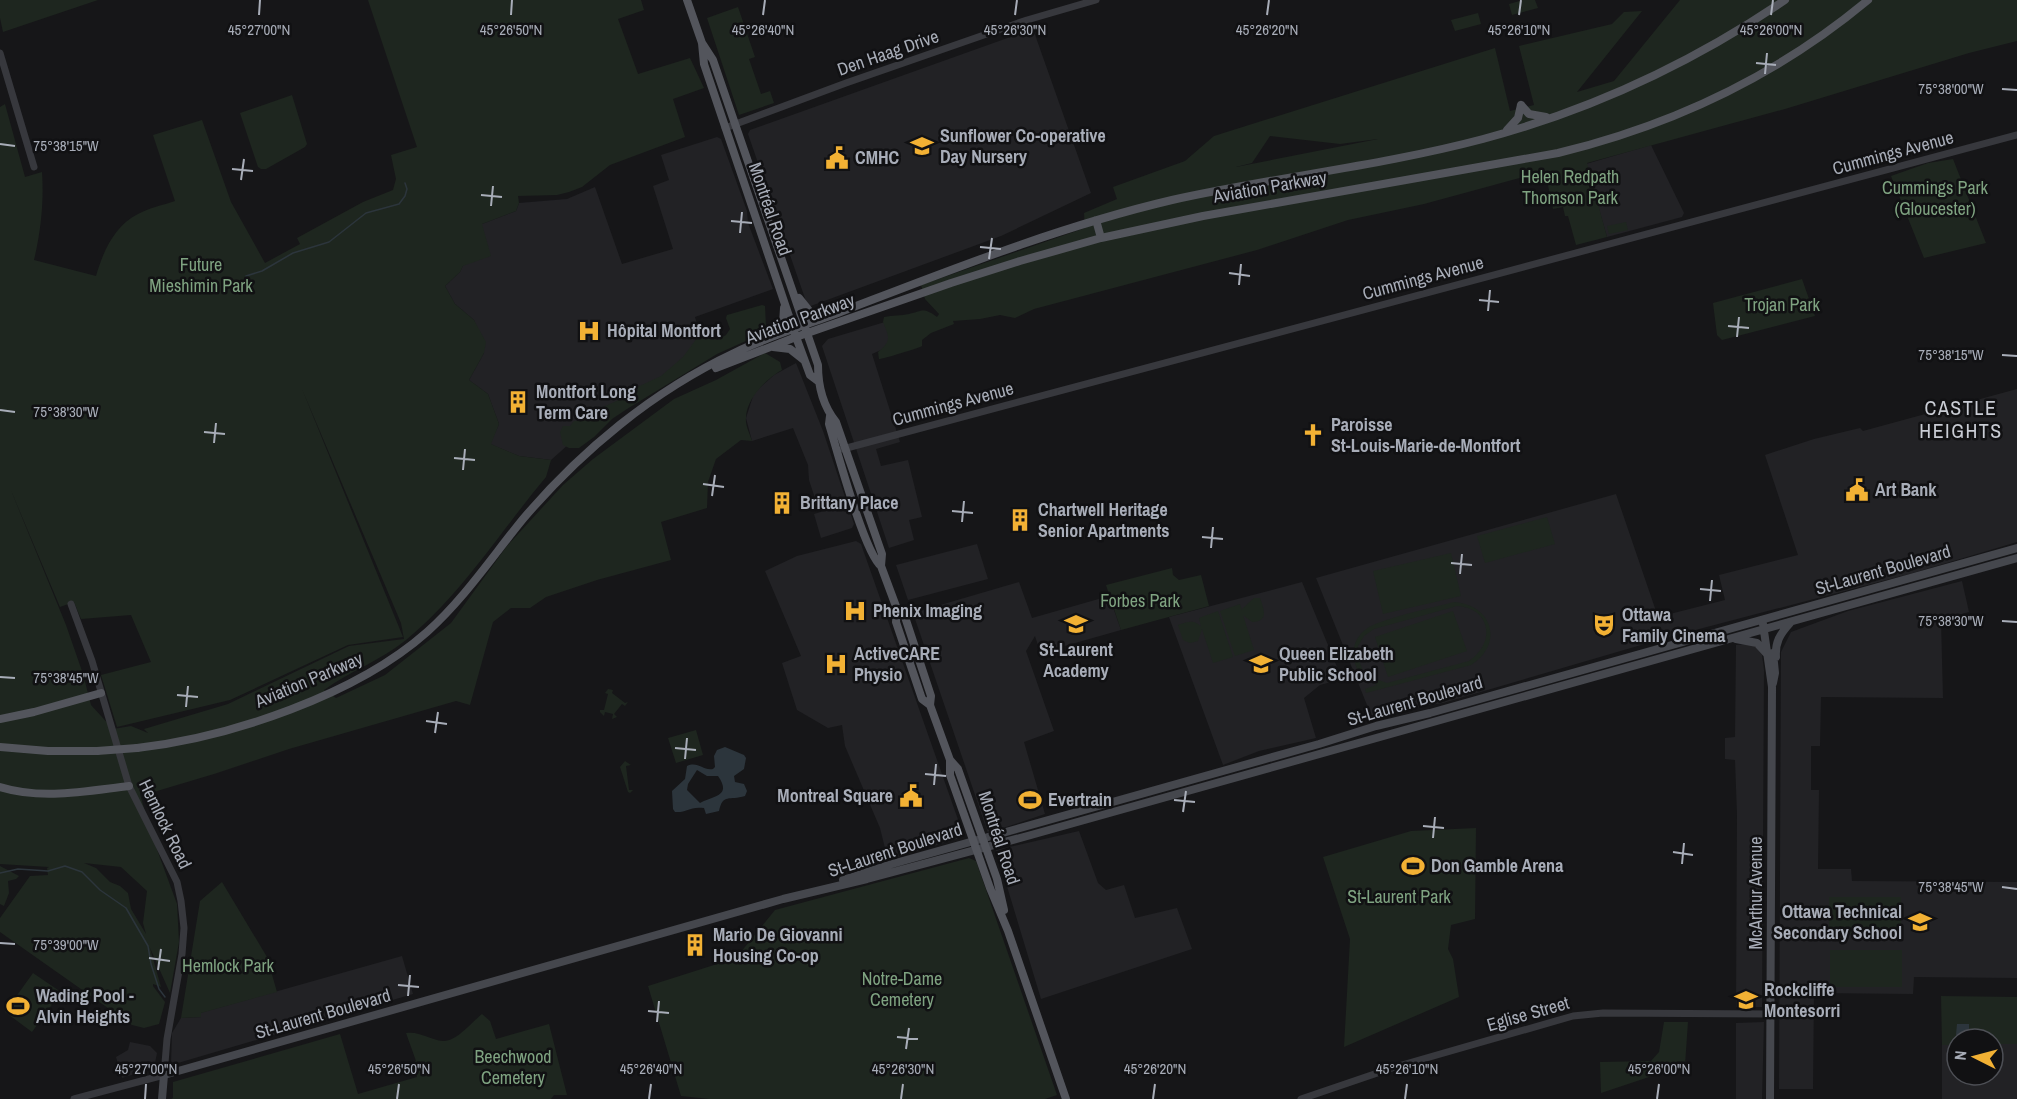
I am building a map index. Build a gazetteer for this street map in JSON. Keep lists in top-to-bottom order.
{
  "streets": {
    "main road": [
      "Aviation Parkway",
      "Montréal Road",
      "St-Laurent Boulevard",
      "Hemlock Road",
      "McArthur Avenue"
    ],
    "street": ["Den Haag Drive", "Cummings Avenue", "Eglise Street"]
  },
  "crossings": [
    ["Den Haag Drive", "Montréal Road"],
    ["Cummings Avenue", "Montréal Road"],
    ["Aviation Parkway", "Montréal Road"],
    ["Montréal Road", "St-Laurent Boulevard"],
    ["St-Laurent Boulevard", "Hemlock Road"],
    ["St-Laurent Boulevard", "McArthur Avenue"],
    ["McArthur Avenue", "Eglise Street"]
  ],
  "districts": ["CASTLE HEIGHTS"],
  "parks": [
    "Helen Redpath Thomson Park",
    "Cummings Park (Gloucester)",
    "Future Mieshimin Park",
    "Trojan Park",
    "Forbes Park",
    "St-Laurent Park",
    "Hemlock Park",
    "Notre-Dame Cemetery",
    "Beechwood Cemetery"
  ],
  "places": {
    "school or university": [
      "Sunflower Co-operative Day Nursery",
      "St-Laurent Academy",
      "Queen Elizabeth Public School",
      "Ottawa Technical Secondary School",
      "Rockcliffe Montesorri"
    ],
    "public building": ["CMHC", "Art Bank", "Montreal Square"],
    "hospital": ["Hôpital Montfort", "Phenix Imaging", "ActiveCARE Physio"],
    "building": [
      "Montfort Long Term Care",
      "Brittany Place",
      "Chartwell Heritage Senior Apartments",
      "Mario De Giovanni Housing Co-op"
    ],
    "church": ["Paroisse St-Louis-Marie-de-Montfort"],
    "theatre": ["Ottawa Family Cinema"],
    "sports": ["Evertrain", "Don Gamble Arena", "Wading Pool - Alvin Heights"]
  },
  "north": "left",
  "coordinates": [
    "45°27'00\"N",
    "45°26'50\"N",
    "45°26'40\"N",
    "45°26'30\"N",
    "45°26'20\"N",
    "45°26'10\"N",
    "45°26'00\"N",
    "75°38'00\"W",
    "75°38'15\"W",
    "75°38'30\"W",
    "75°38'45\"W",
    "75°39'00\"W"
  ]
}
